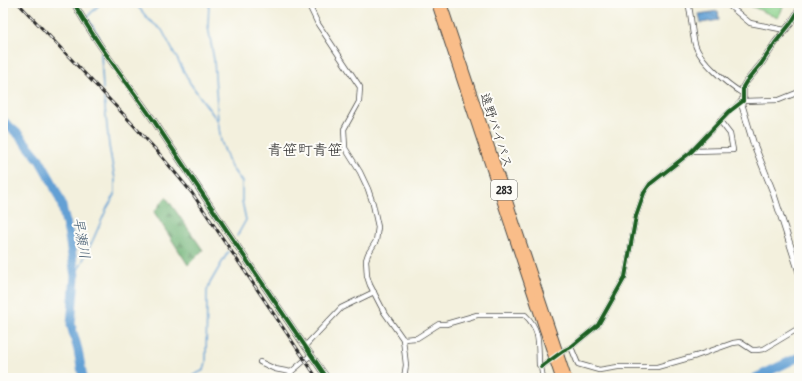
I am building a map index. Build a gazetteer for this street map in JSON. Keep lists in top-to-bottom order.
{
  "streets": {
    "highway": ["遠野バイパス", "283"]
  },
  "districts": ["青笹町青笹"],
  "water": ["早瀬川"]
}
